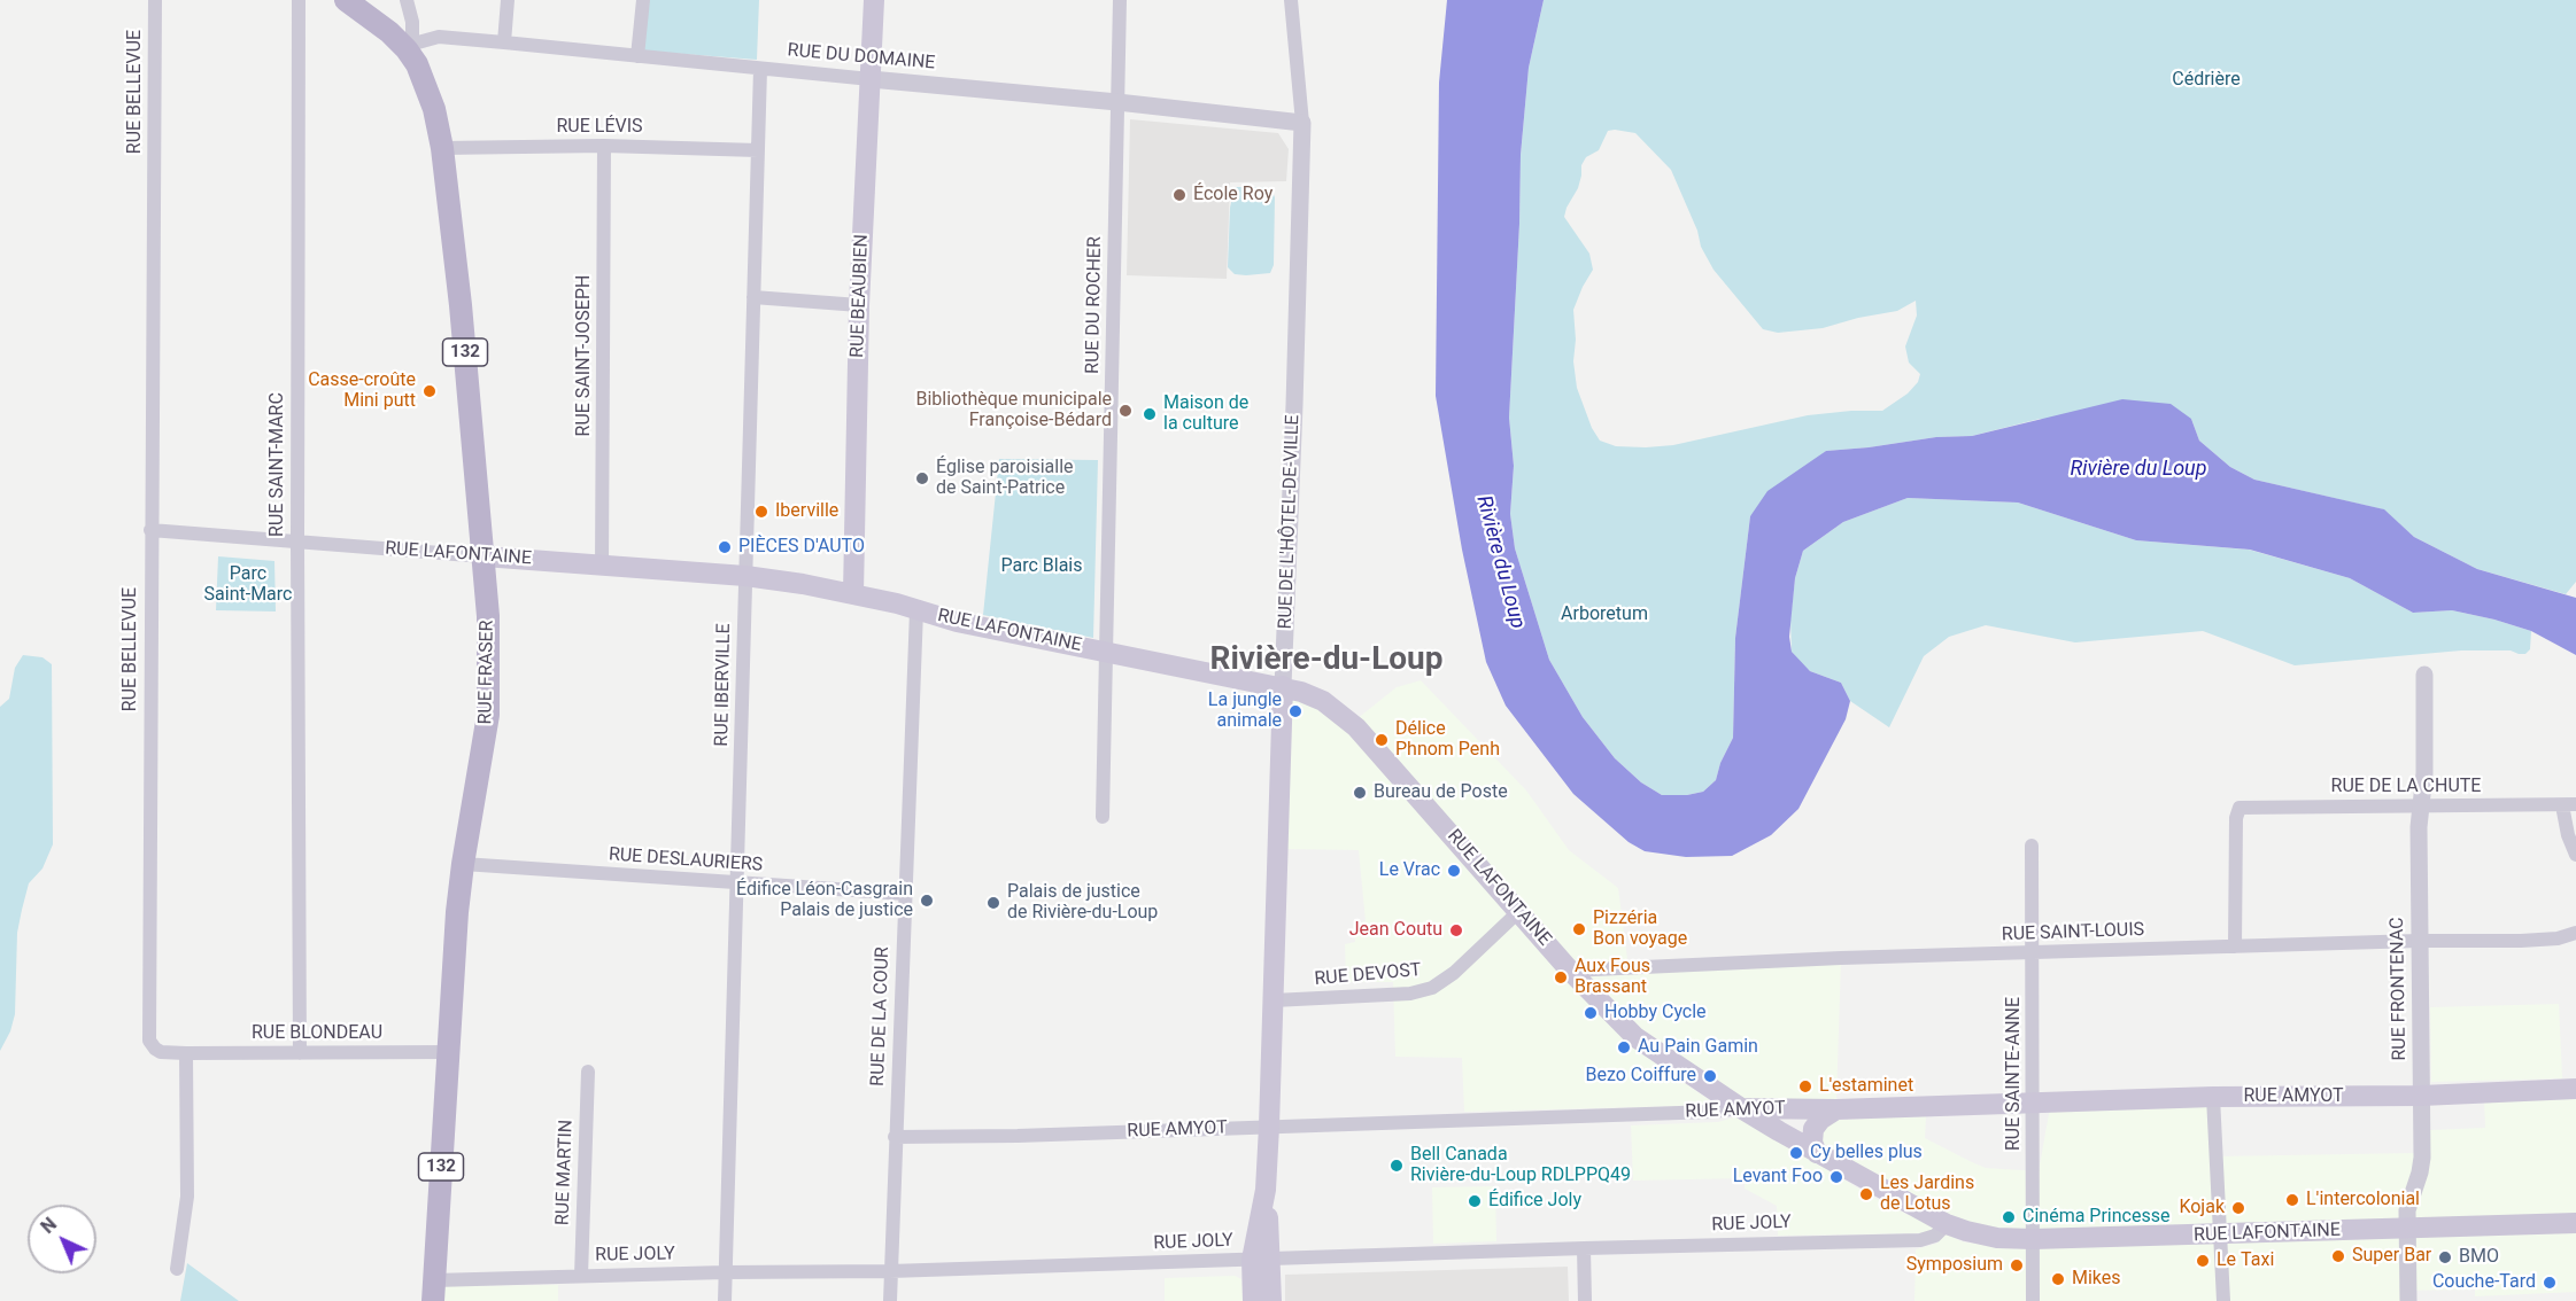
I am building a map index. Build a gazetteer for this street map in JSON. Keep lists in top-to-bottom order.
{
  "streets": {
    "main road": [
      "RUE BEAUBIEN",
      "132",
      "RUE DE L'HÔTEL-DE-VILLE",
      "RUE LAFONTAINE",
      "RUE FRASER",
      "RUE AMYOT"
    ],
    "street": [
      "RUE DU DOMAINE",
      "RUE BELLEVUE",
      "RUE LÉVIS",
      "RUE DU ROCHER",
      "RUE SAINT-JOSEPH",
      "RUE SAINT-MARC",
      "RUE IBERVILLE",
      "RUE DE LA CHUTE",
      "RUE DESLAURIERS",
      "RUE SAINT-LOUIS",
      "RUE DEVOST",
      "RUE FRONTENAC",
      "RUE DE LA COUR",
      "RUE BLONDEAU",
      "RUE SAINTE-ANNE",
      "RUE MARTIN",
      "RUE JOLY"
    ]
  },
  "crossings": [
    ["RUE DU DOMAINE", "RUE BEAUBIEN"],
    ["RUE DU DOMAINE", "RUE DU ROCHER"],
    ["RUE DU DOMAINE", "132"],
    ["RUE DU DOMAINE", "RUE DE L'HÔTEL-DE-VILLE"],
    ["RUE DU DOMAINE", "RUE FRASER"],
    ["RUE DU DOMAINE", "RUE IBERVILLE"],
    ["RUE BELLEVUE", "RUE LAFONTAINE"],
    ["RUE BELLEVUE", "RUE BLONDEAU"],
    ["RUE LÉVIS", "RUE SAINT-JOSEPH"],
    ["RUE LÉVIS", "RUE FRASER"],
    ["RUE LÉVIS", "RUE IBERVILLE"],
    ["RUE BEAUBIEN", "RUE LAFONTAINE"],
    ["RUE DU ROCHER", "RUE LAFONTAINE"],
    ["132", "RUE FRASER"],
    ["RUE SAINT-JOSEPH", "RUE LAFONTAINE"],
    ["RUE SAINT-MARC", "RUE LAFONTAINE"],
    ["RUE SAINT-MARC", "RUE BLONDEAU"],
    ["RUE DE L'HÔTEL-DE-VILLE", "RUE LAFONTAINE"],
    ["RUE DE L'HÔTEL-DE-VILLE", "RUE DEVOST"],
    ["RUE DE L'HÔTEL-DE-VILLE", "RUE AMYOT"],
    ["RUE DE L'HÔTEL-DE-VILLE", "RUE JOLY"],
    ["RUE LAFONTAINE", "RUE FRASER"],
    ["RUE LAFONTAINE", "RUE IBERVILLE"],
    ["RUE LAFONTAINE", "RUE SAINT-LOUIS"],
    ["RUE LAFONTAINE", "RUE DEVOST"],
    ["RUE LAFONTAINE", "RUE FRONTENAC"],
    ["RUE LAFONTAINE", "RUE DE LA COUR"],
    ["RUE LAFONTAINE", "RUE SAINTE-ANNE"],
    ["RUE LAFONTAINE", "RUE AMYOT"],
    ["RUE LAFONTAINE", "RUE JOLY"],
    ["RUE FRASER", "RUE DESLAURIERS"],
    ["RUE FRASER", "RUE BLONDEAU"],
    ["RUE FRASER", "RUE JOLY"],
    ["RUE IBERVILLE", "RUE DESLAURIERS"],
    ["RUE IBERVILLE", "RUE JOLY"],
    ["RUE DE LA CHUTE", "RUE SAINT-LOUIS"],
    ["RUE DE LA CHUTE", "RUE FRONTENAC"],
    ["RUE DESLAURIERS", "RUE DE LA COUR"],
    ["RUE SAINT-LOUIS", "RUE FRONTENAC"],
    ["RUE SAINT-LOUIS", "RUE SAINTE-ANNE"],
    ["RUE FRONTENAC", "RUE AMYOT"],
    ["RUE DE LA COUR", "RUE AMYOT"],
    ["RUE DE LA COUR", "RUE JOLY"],
    ["RUE SAINTE-ANNE", "RUE AMYOT"],
    ["RUE MARTIN", "RUE JOLY"]
  ],
  "districts": ["Rivière-du-Loup"],
  "water": ["Rivière du Loup"],
  "parks": [
    "Cédrière",
    "Parc Blais",
    "Parc Saint-Marc",
    "Arboretum"
  ],
  "places": [
    "École Roy",
    "Casse-croûte Mini putt",
    "Bibliothèque municipale Françoise-Bédard",
    "Maison de la culture",
    "Église paroisialle de Saint-Patrice",
    "Iberville",
    "PIÈCES D'AUTO",
    "La jungle animale",
    "Délice Phnom Penh",
    "Bureau de Poste",
    "Le Vrac",
    "Édifice Léon-Casgrain Palais de justice",
    "Palais de justice de Rivière-du-Loup",
    "Pizzéria Bon voyage",
    "Jean Coutu",
    "Aux Fous Brassant",
    "Hobby Cycle",
    "Au Pain Gamin",
    "Bezo Coiffure",
    "L'estaminet",
    "Cy belles plus",
    "Bell Canada Rivière-du-Loup RDLPPQ49",
    "Levant Foo",
    "Les Jardins de Lotus",
    "L'intercolonial",
    "Édifice Joly",
    "Kojak",
    "Cinéma Princesse",
    "Super Bar",
    "BMO",
    "Le Taxi",
    "Symposium",
    "Mikes",
    "Couche-Tard"
  ],
  "north": "top left"
}
